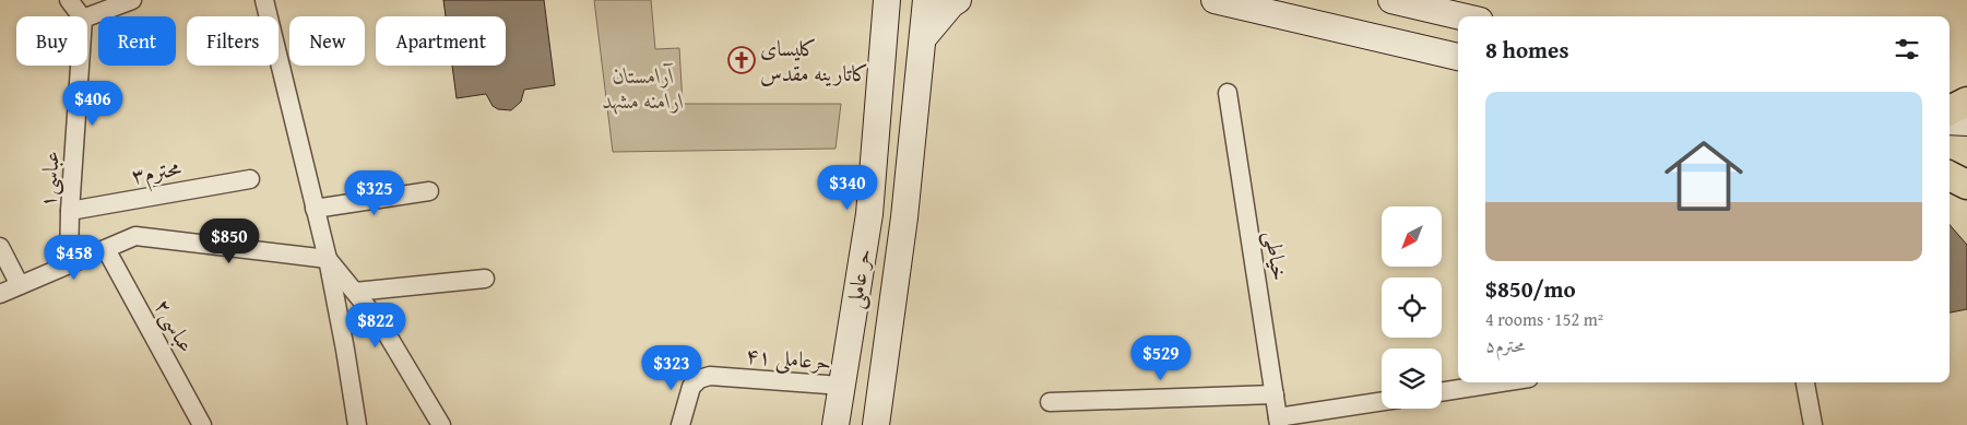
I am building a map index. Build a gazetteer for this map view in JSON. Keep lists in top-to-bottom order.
{
  "streets": {
    "main road": ["حر عاملی"],
    "street": [
      "محترم۳",
      "عباسی۱",
      "خیاطی",
      "عباسی۲",
      "حرعاملی ۴۱"
    ]
  },
  "crossings": [
    ["محترم۳", "عباسی۱"],
    ["حر عاملی", "حرعاملی ۴۱"]
  ],
  "parks": ["آرامستان ارامنه مشهد"],
  "places": {
    "church": ["کلیسای کاتارینه مقدس"]
  },
  "north": "bottom left",
  "page": {
    "chip": [
      "Buy",
      "Rent",
      "Filters",
      "New",
      "Apartment"
    ],
    "heading": "8 homes",
    "price": [
      "$406",
      "$340",
      "$325",
      "$850",
      "$458",
      "$822",
      "$529",
      "$323"
    ],
    "list": [
      {
        "name": "$850/mo",
        "note": "4 rooms · 152 m² · محترم۵"
      }
    ]
  }
}
